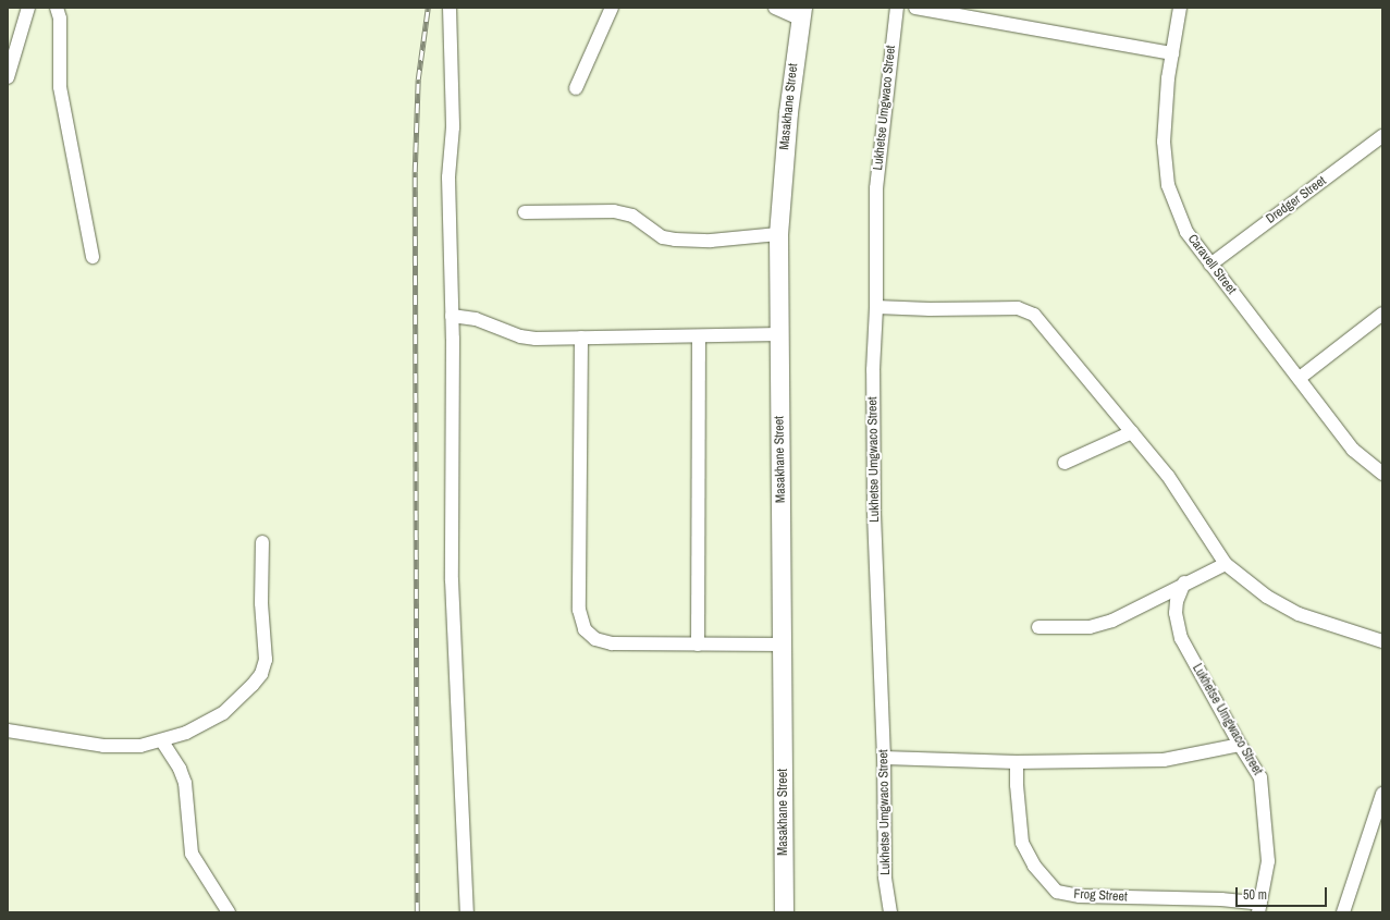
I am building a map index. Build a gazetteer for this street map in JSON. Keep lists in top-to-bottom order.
{
  "streets": {
    "street": [
      "Masakhane Street",
      "Lukhetse Umgwaco Street",
      "Dredger Street",
      "Caravell Street",
      "Frog Street"
    ]
  },
  "crossings": [
    ["Lukhetse Umgwaco Street", "Frog Street"],
    ["Dredger Street", "Caravell Street"]
  ],
  "scale_bar": "50 m"
}
